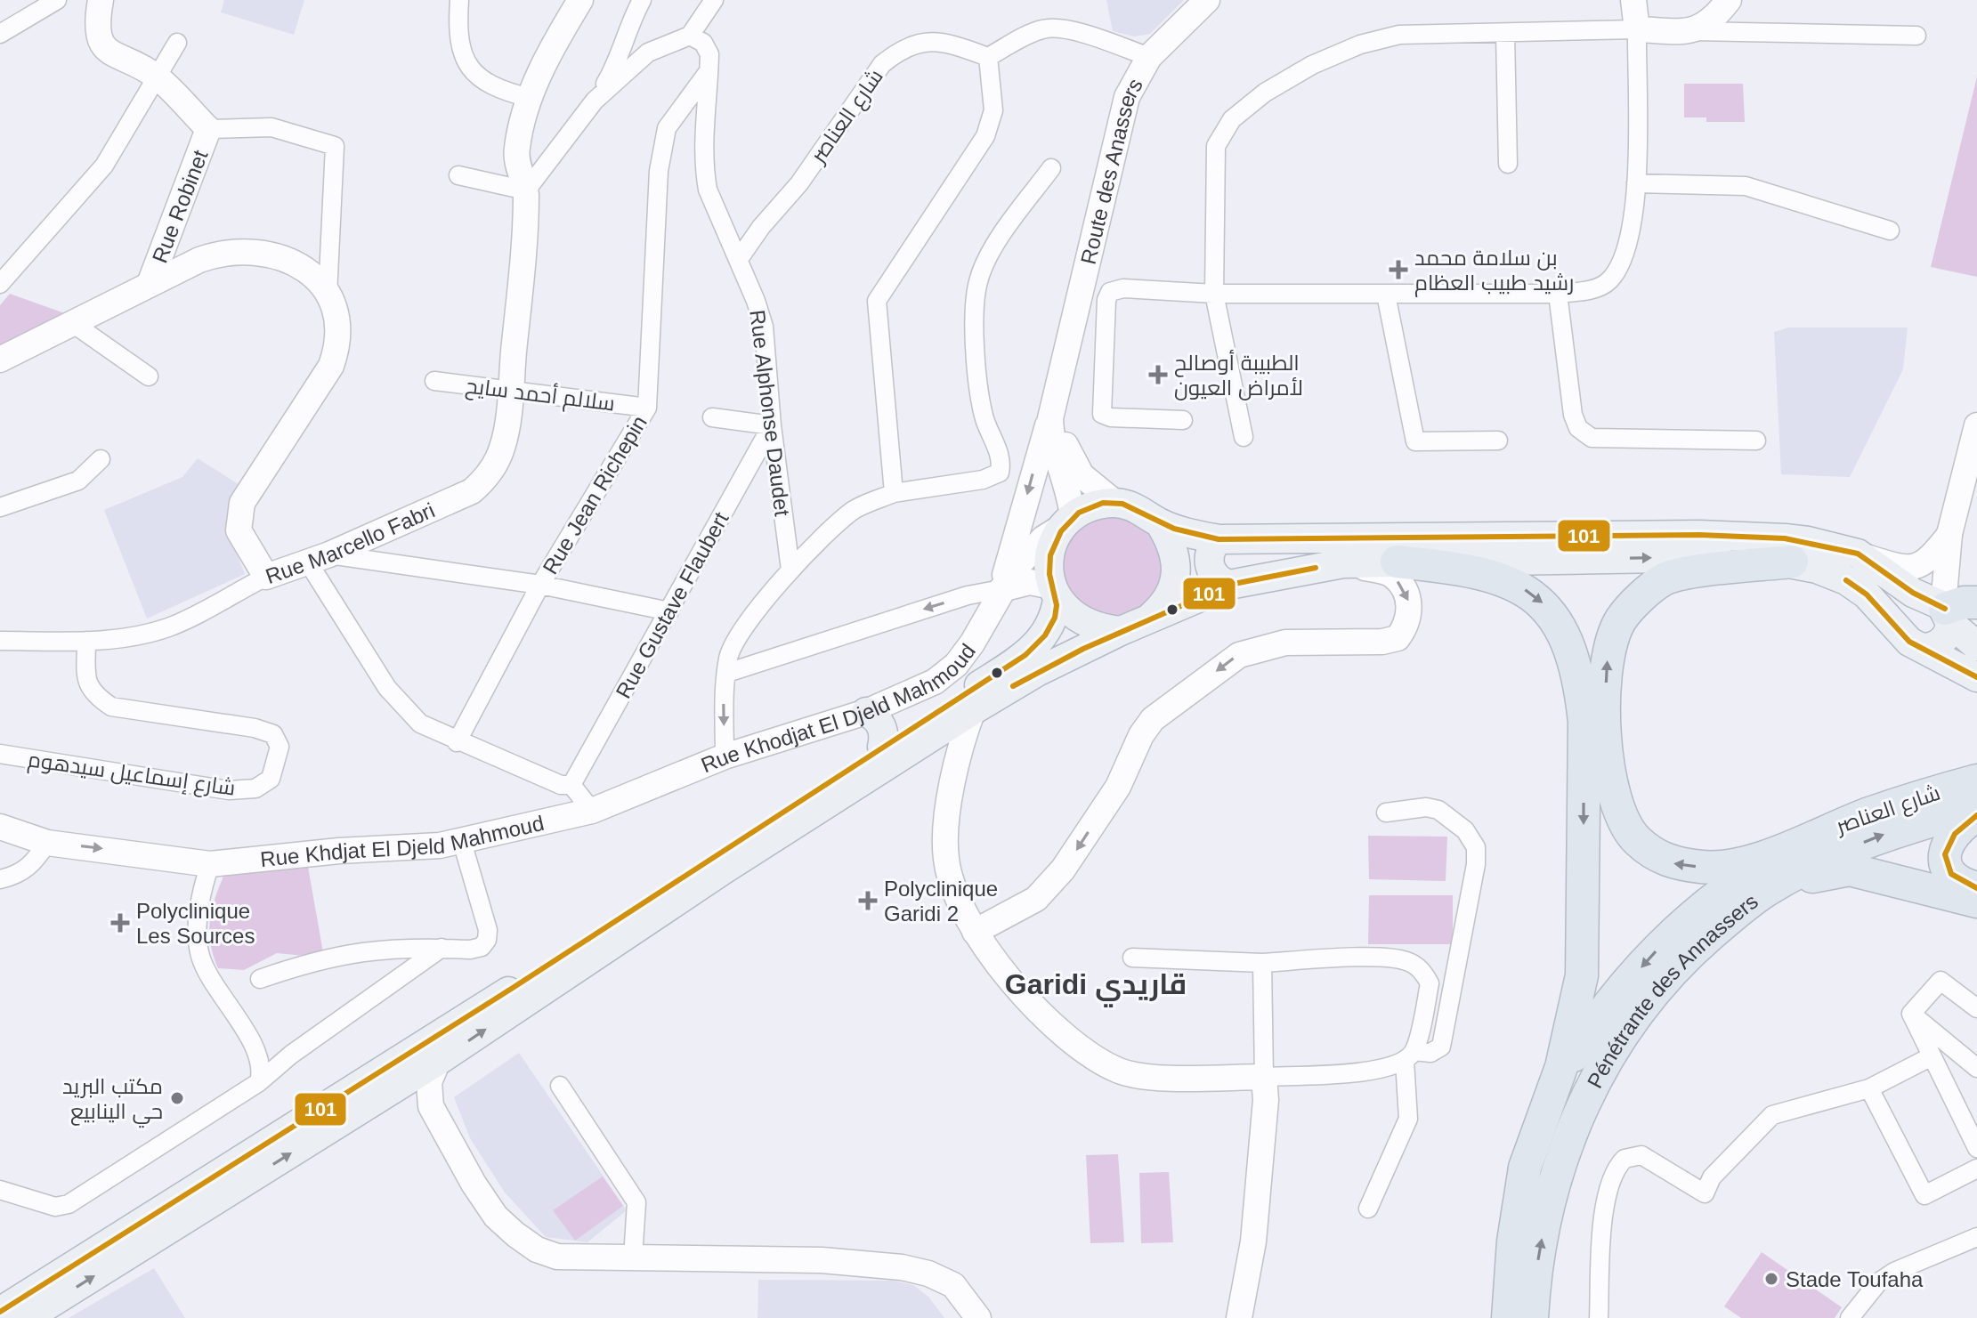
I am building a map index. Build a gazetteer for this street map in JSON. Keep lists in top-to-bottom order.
{
  "streets": {
    "highway": ["شارع العناصر", "Pénétrante des Annassers"],
    "street": [
      "Route des Anassers",
      "Rue Robinet",
      "سلالم أحمد سايح",
      "Rue Alphonse Daudet",
      "Rue Jean Richepin",
      "Rue Marcello Fabri",
      "Rue Gustave Flaubert",
      "Rue Khodjat El Djeld Mahmoud",
      "شارع إسماعيل سيدهوم",
      "Rue Khdjat El Djeld Mahmoud"
    ]
  },
  "crossings": [
    ["شارع العناصر", "Rue Alphonse Daudet"],
    ["Rue Robinet", "Rue Marcello Fabri"],
    ["سلالم أحمد سايح", "Rue Jean Richepin"],
    ["سلالم أحمد سايح", "Rue Marcello Fabri"],
    ["Rue Alphonse Daudet", "Rue Jean Richepin"],
    ["Rue Alphonse Daudet", "Rue Gustave Flaubert"],
    ["Rue Khodjat El Djeld Mahmoud", "Rue Khdjat El Djeld Mahmoud"]
  ],
  "districts": ["Garidi قاريدي"],
  "places": {
    "health": [
      "بن سلامة محمد رشيد طبيب العظام",
      "الطبيبة أوصالح لأمراض العيون",
      "Polyclinique Garidi 2",
      "Polyclinique Les Sources"
    ],
    "other": ["مكتب البريد حي الينابيع", "Stade Toufaha"]
  },
  "lines": ["transit line 101"]
}
